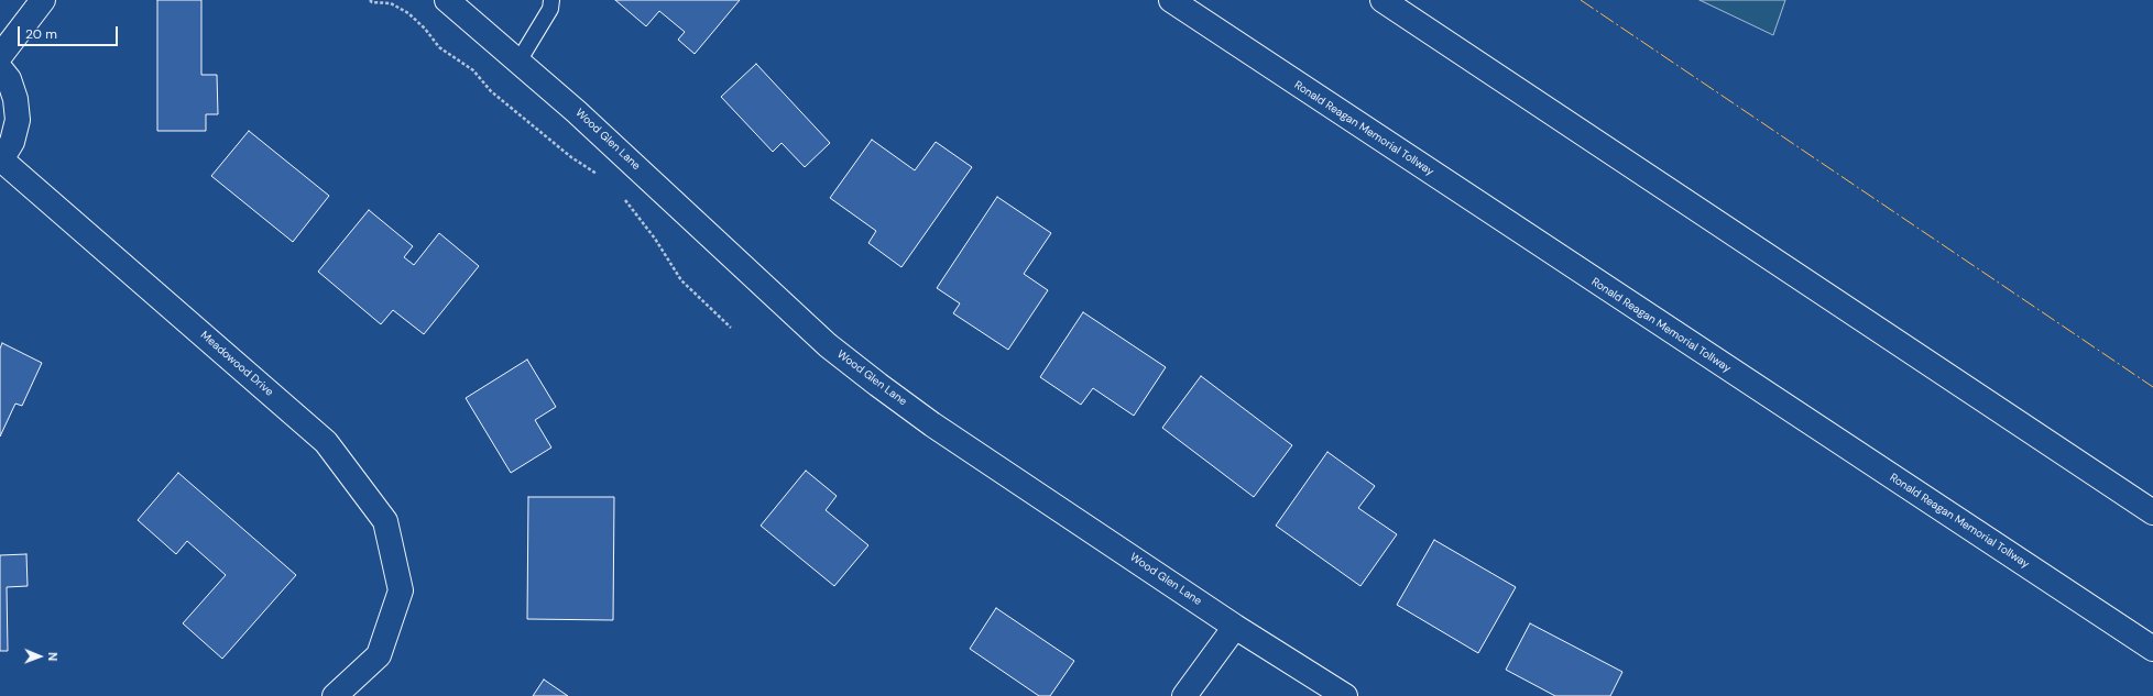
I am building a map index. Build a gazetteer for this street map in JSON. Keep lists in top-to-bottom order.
{
  "streets": {
    "main road": ["Ronald Reagan Memorial Tollway", "Wood Glen Lane", "Meadowood Drive"]
  },
  "scale_bar": "20 m",
  "north": "right"
}
